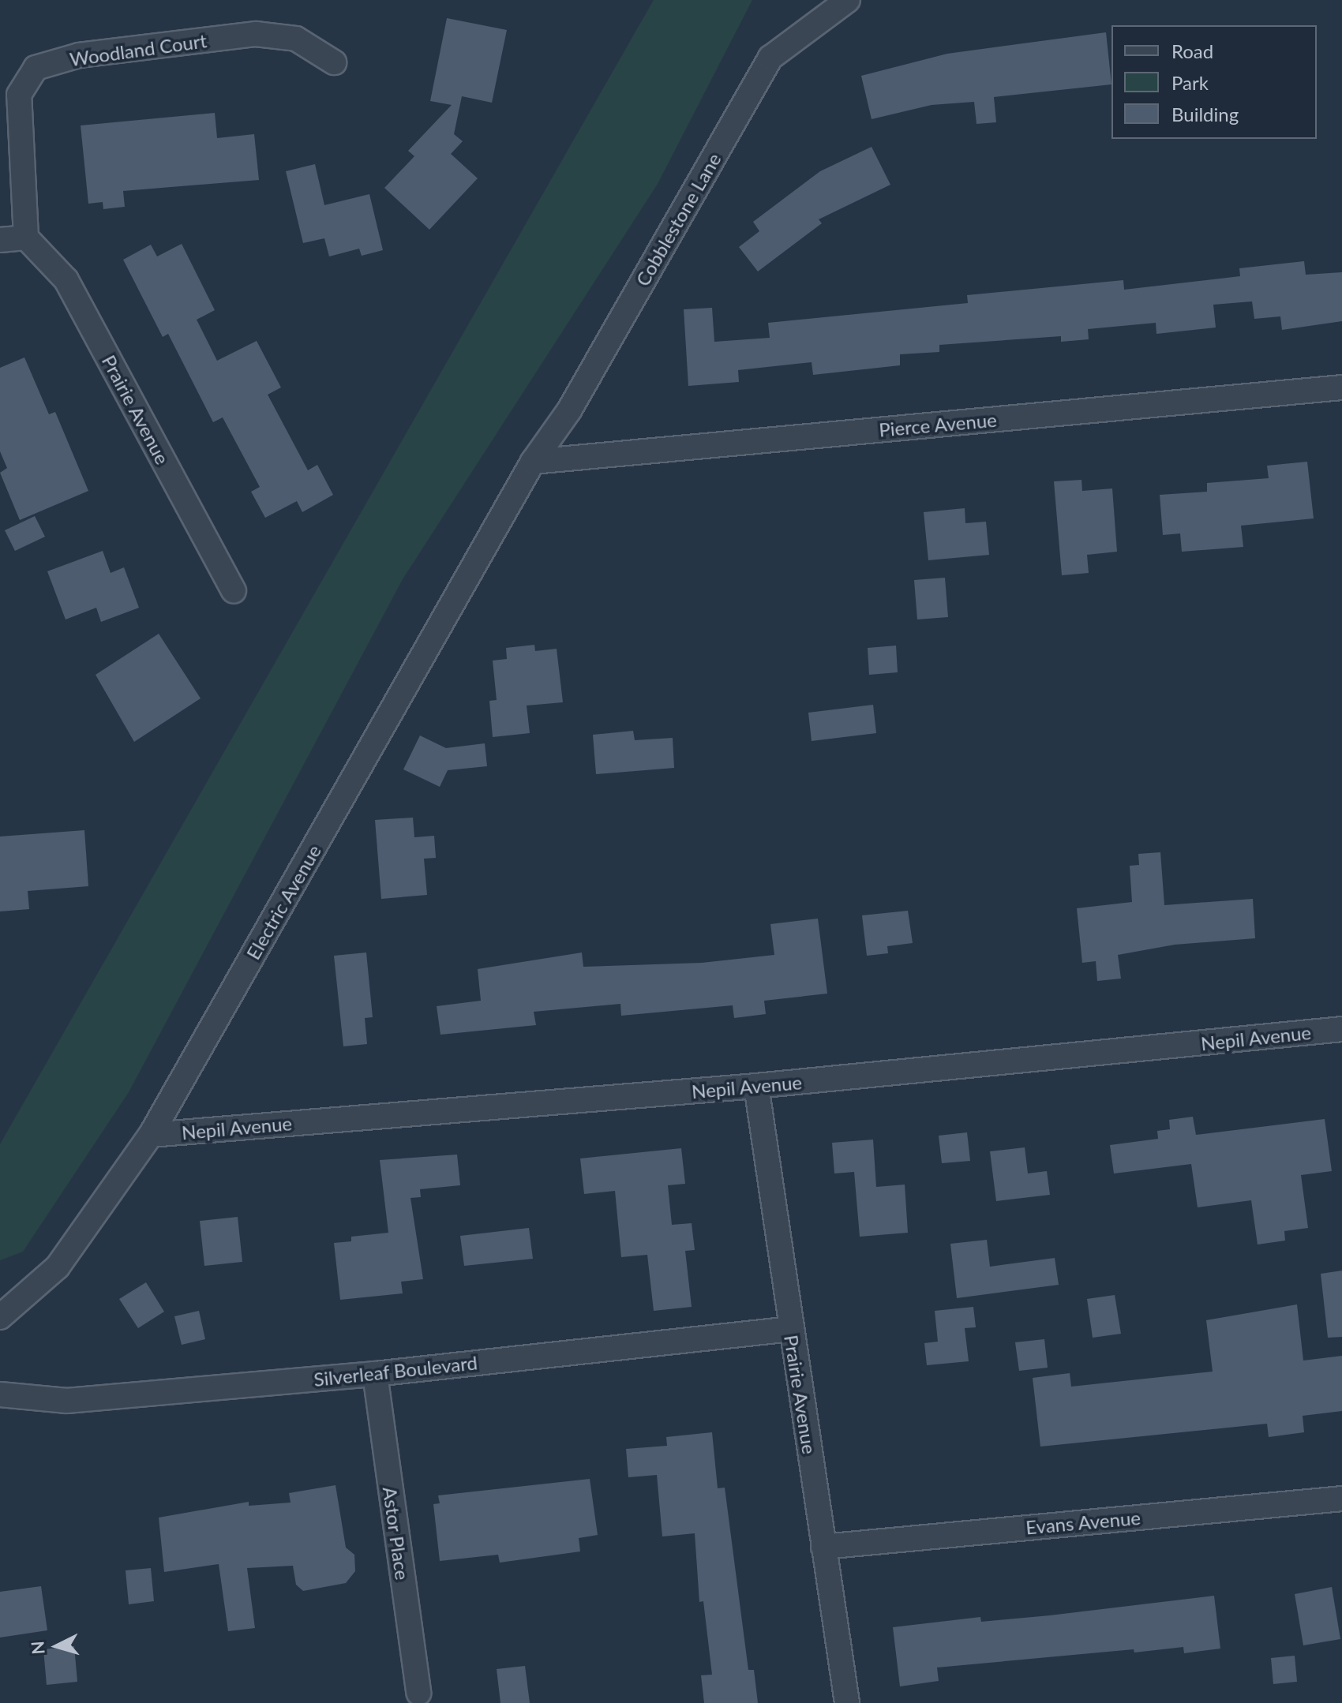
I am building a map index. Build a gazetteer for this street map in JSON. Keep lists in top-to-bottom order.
{
  "streets": {
    "street": [
      "Woodland Court",
      "Cobblestone Lane",
      "Prairie Avenue",
      "Pierce Avenue",
      "Electric Avenue",
      "Nepil Avenue",
      "Silverleaf Boulevard",
      "Evans Avenue",
      "Astor Place"
    ]
  },
  "crossings": [
    ["Woodland Court", "Prairie Avenue"],
    ["Cobblestone Lane", "Pierce Avenue"],
    ["Cobblestone Lane", "Electric Avenue"],
    ["Prairie Avenue", "Nepil Avenue"],
    ["Prairie Avenue", "Silverleaf Boulevard"],
    ["Prairie Avenue", "Evans Avenue"],
    ["Pierce Avenue", "Electric Avenue"],
    ["Electric Avenue", "Nepil Avenue"],
    ["Silverleaf Boulevard", "Astor Place"]
  ],
  "legend": ["Road", "Park", "Building"],
  "north": "left"
}
